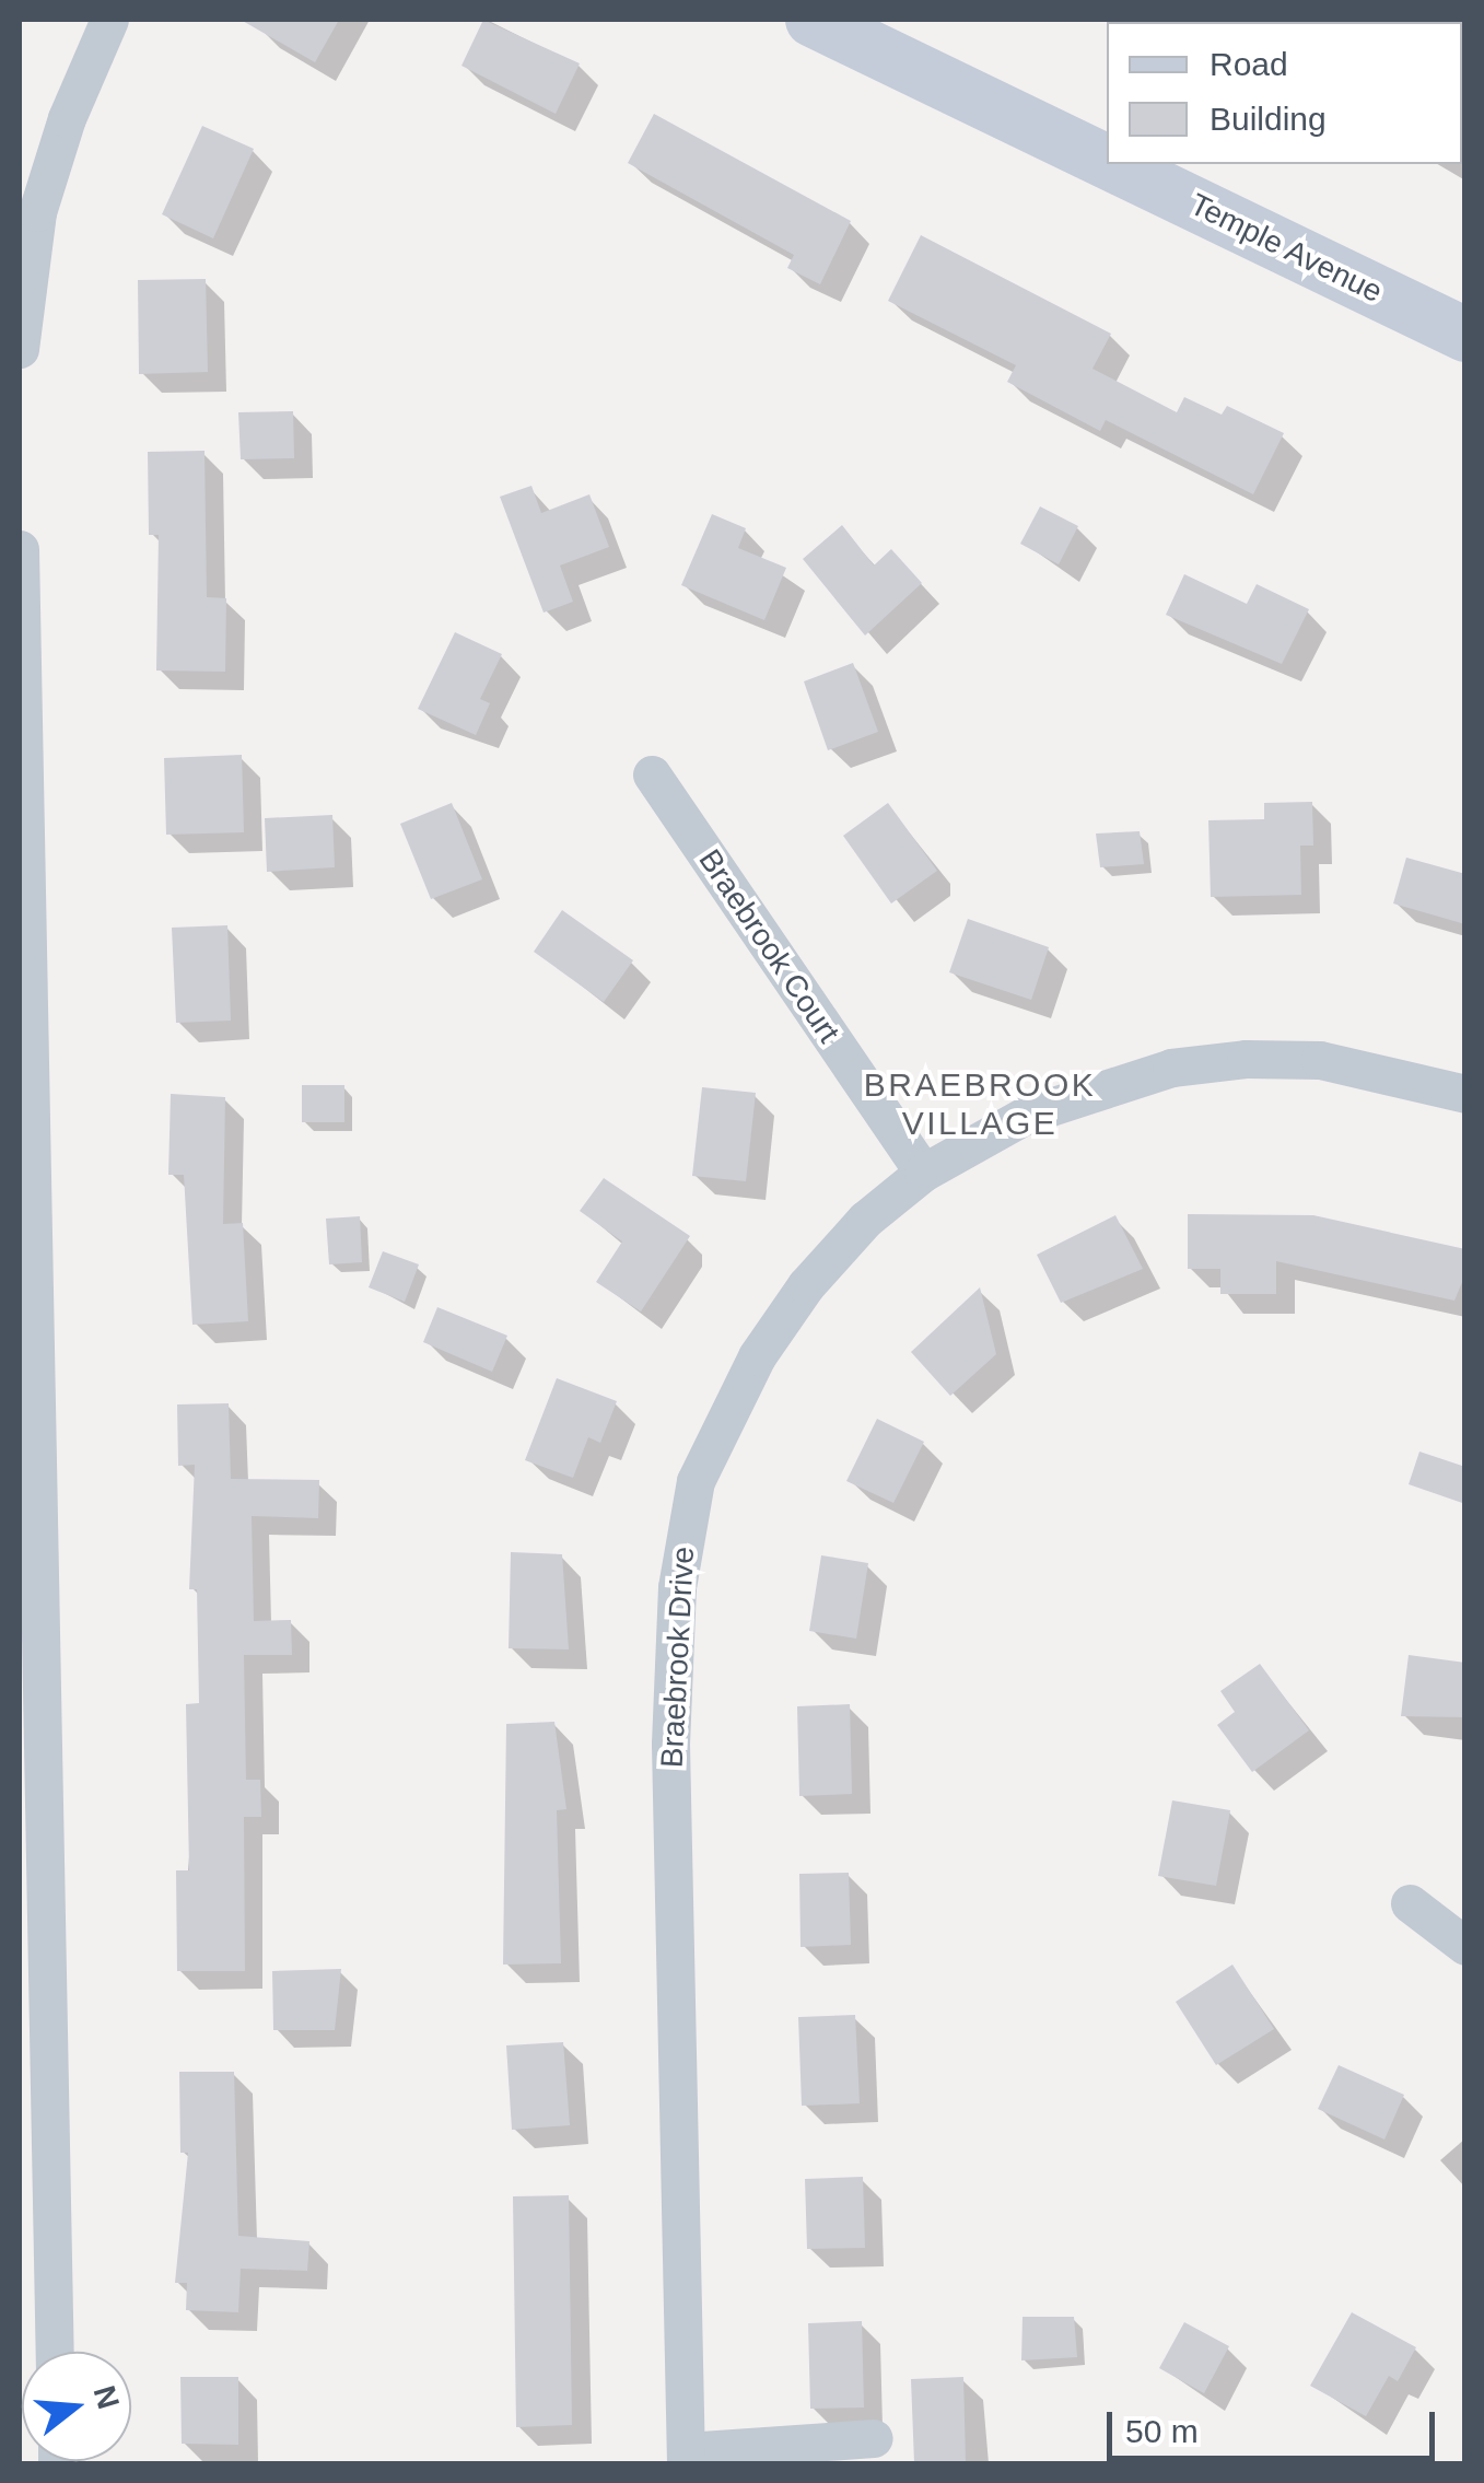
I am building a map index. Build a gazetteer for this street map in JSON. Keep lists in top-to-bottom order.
{
  "streets": {
    "street": ["Temple Avenue", "Braebrook Court", "Braebrook Drive"]
  },
  "crossings": [
    ["Braebrook Court", "Braebrook Drive"]
  ],
  "districts": ["BRAEBROOK VILLAGE"],
  "legend": ["Road", "Building"],
  "scale_bar": "50 m",
  "north": "right"
}
